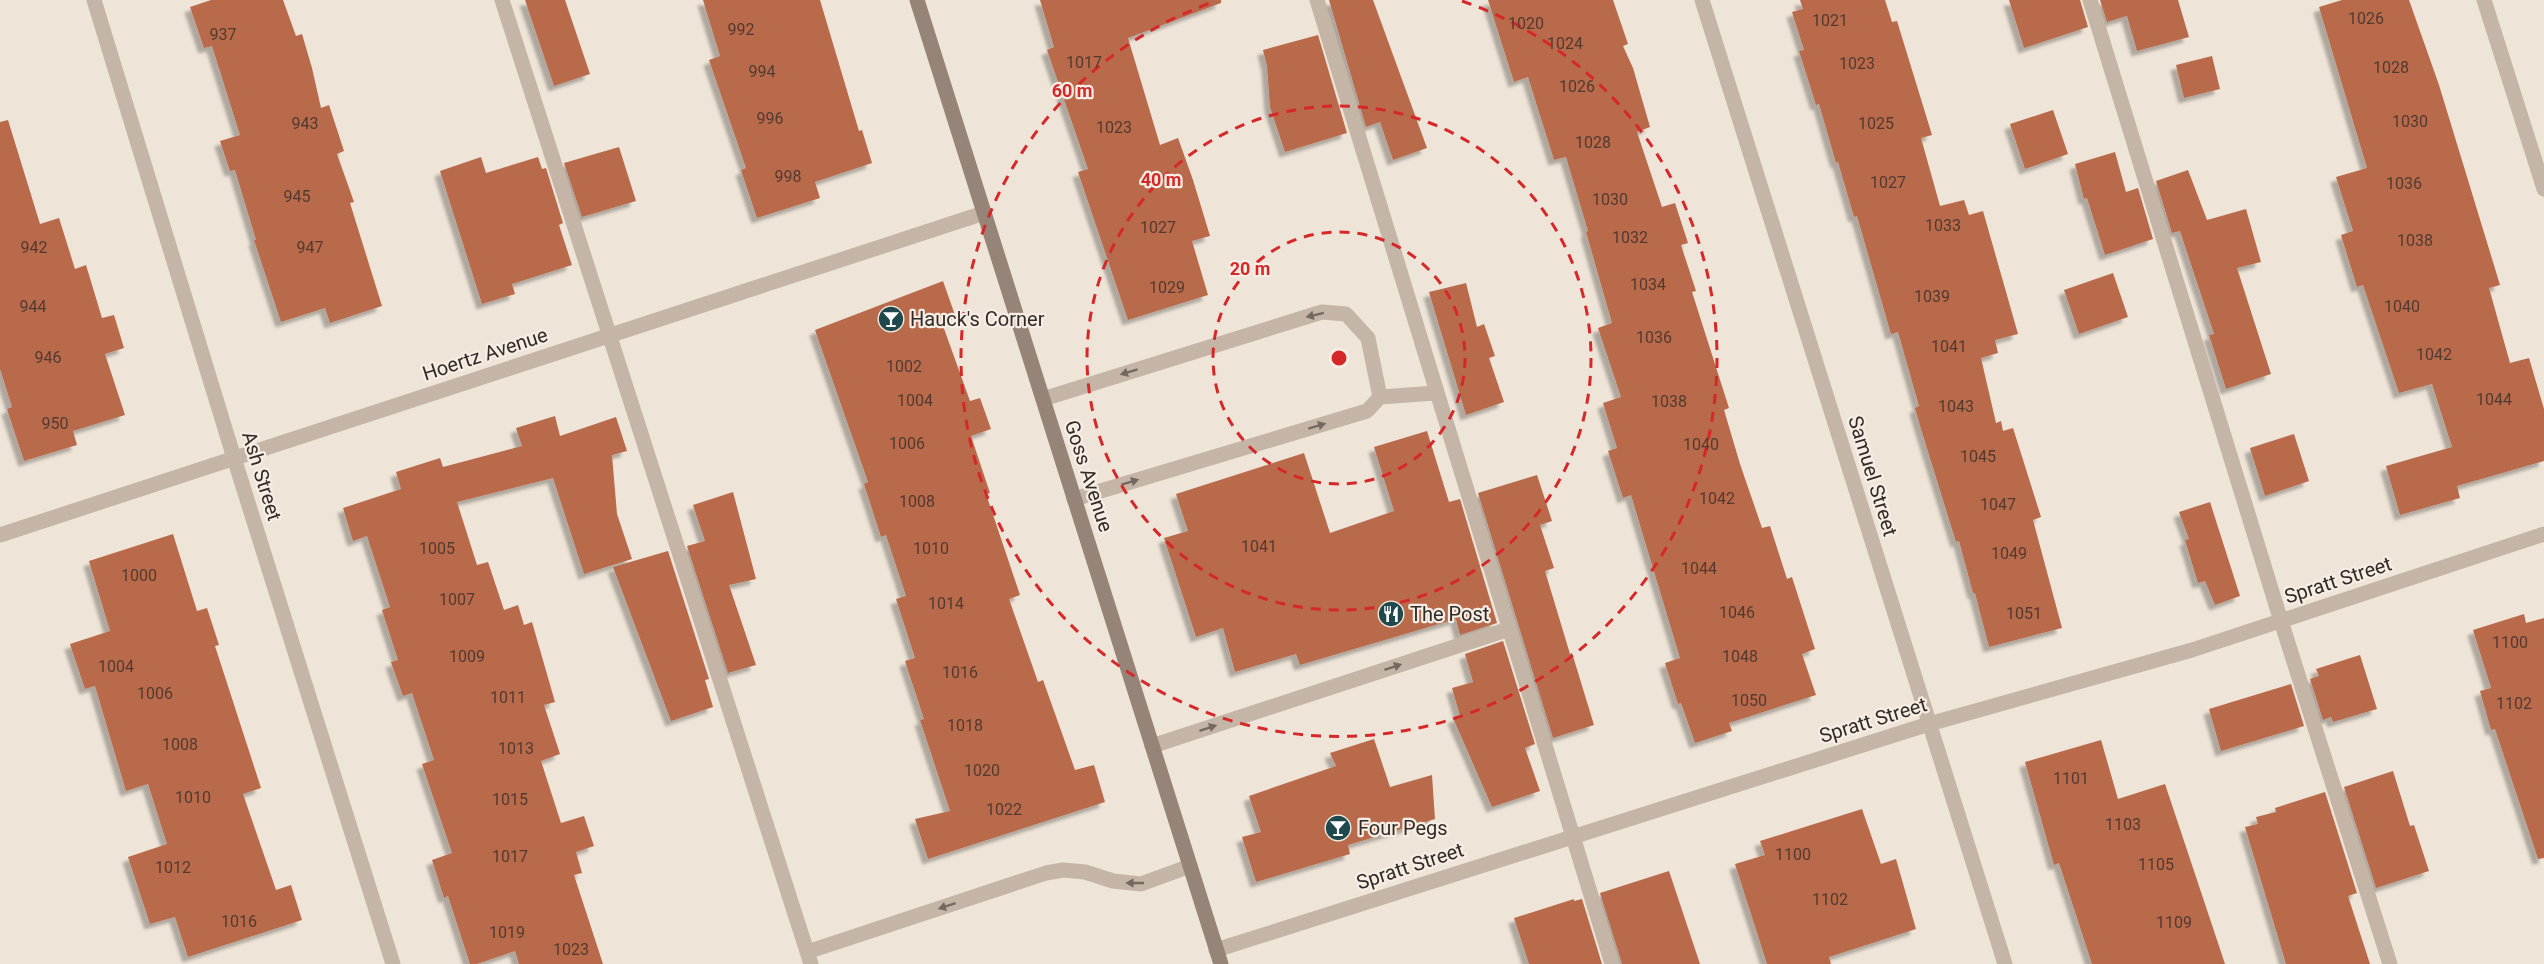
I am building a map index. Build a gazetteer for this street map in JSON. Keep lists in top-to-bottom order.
{
  "streets": {
    "main road": ["Goss Avenue"],
    "street": [
      "Hoertz Avenue",
      "Ash Street",
      "Samuel Street",
      "Spratt Street"
    ]
  },
  "crossings": [
    ["Hoertz Avenue", "Ash Street"],
    ["Hoertz Avenue", "Goss Avenue"],
    ["Goss Avenue", "Spratt Street"],
    ["Samuel Street", "Spratt Street"]
  ],
  "places": {
    "bar": ["Hauck's Corner", "Four Pegs"],
    "restaurant": ["The Post"]
  },
  "house_numbers": [
    "1026",
    "1021",
    "1020",
    "992",
    "937",
    "1024",
    "1017",
    "1023",
    "1028",
    "994",
    "1026",
    "996",
    "1030",
    "943",
    "1025",
    "1023",
    "1028",
    "998",
    "1027",
    "1036",
    "945",
    "1030",
    "1033",
    "1027",
    "1032",
    "1038",
    "942",
    "947",
    "1034",
    "1029",
    "1039",
    "944",
    "1040",
    "1036",
    "1041",
    "1042",
    "946",
    "1002",
    "1044",
    "1004",
    "1038",
    "1043",
    "950",
    "1006",
    "1040",
    "1045",
    "1042",
    "1008",
    "1047",
    "1041",
    "1005",
    "1010",
    "1049",
    "1044",
    "1000",
    "1007",
    "1014",
    "1046",
    "1051",
    "1100",
    "1009",
    "1048",
    "1004",
    "1016",
    "1006",
    "1011",
    "1050",
    "1102",
    "1018",
    "1008",
    "1013",
    "1020",
    "1101",
    "1010",
    "1015",
    "1022",
    "1103",
    "1100",
    "1017",
    "1105",
    "1012",
    "1102",
    "1016",
    "1109",
    "1019",
    "1023"
  ],
  "rings": ["60 m", "40 m", "20 m"]
}
